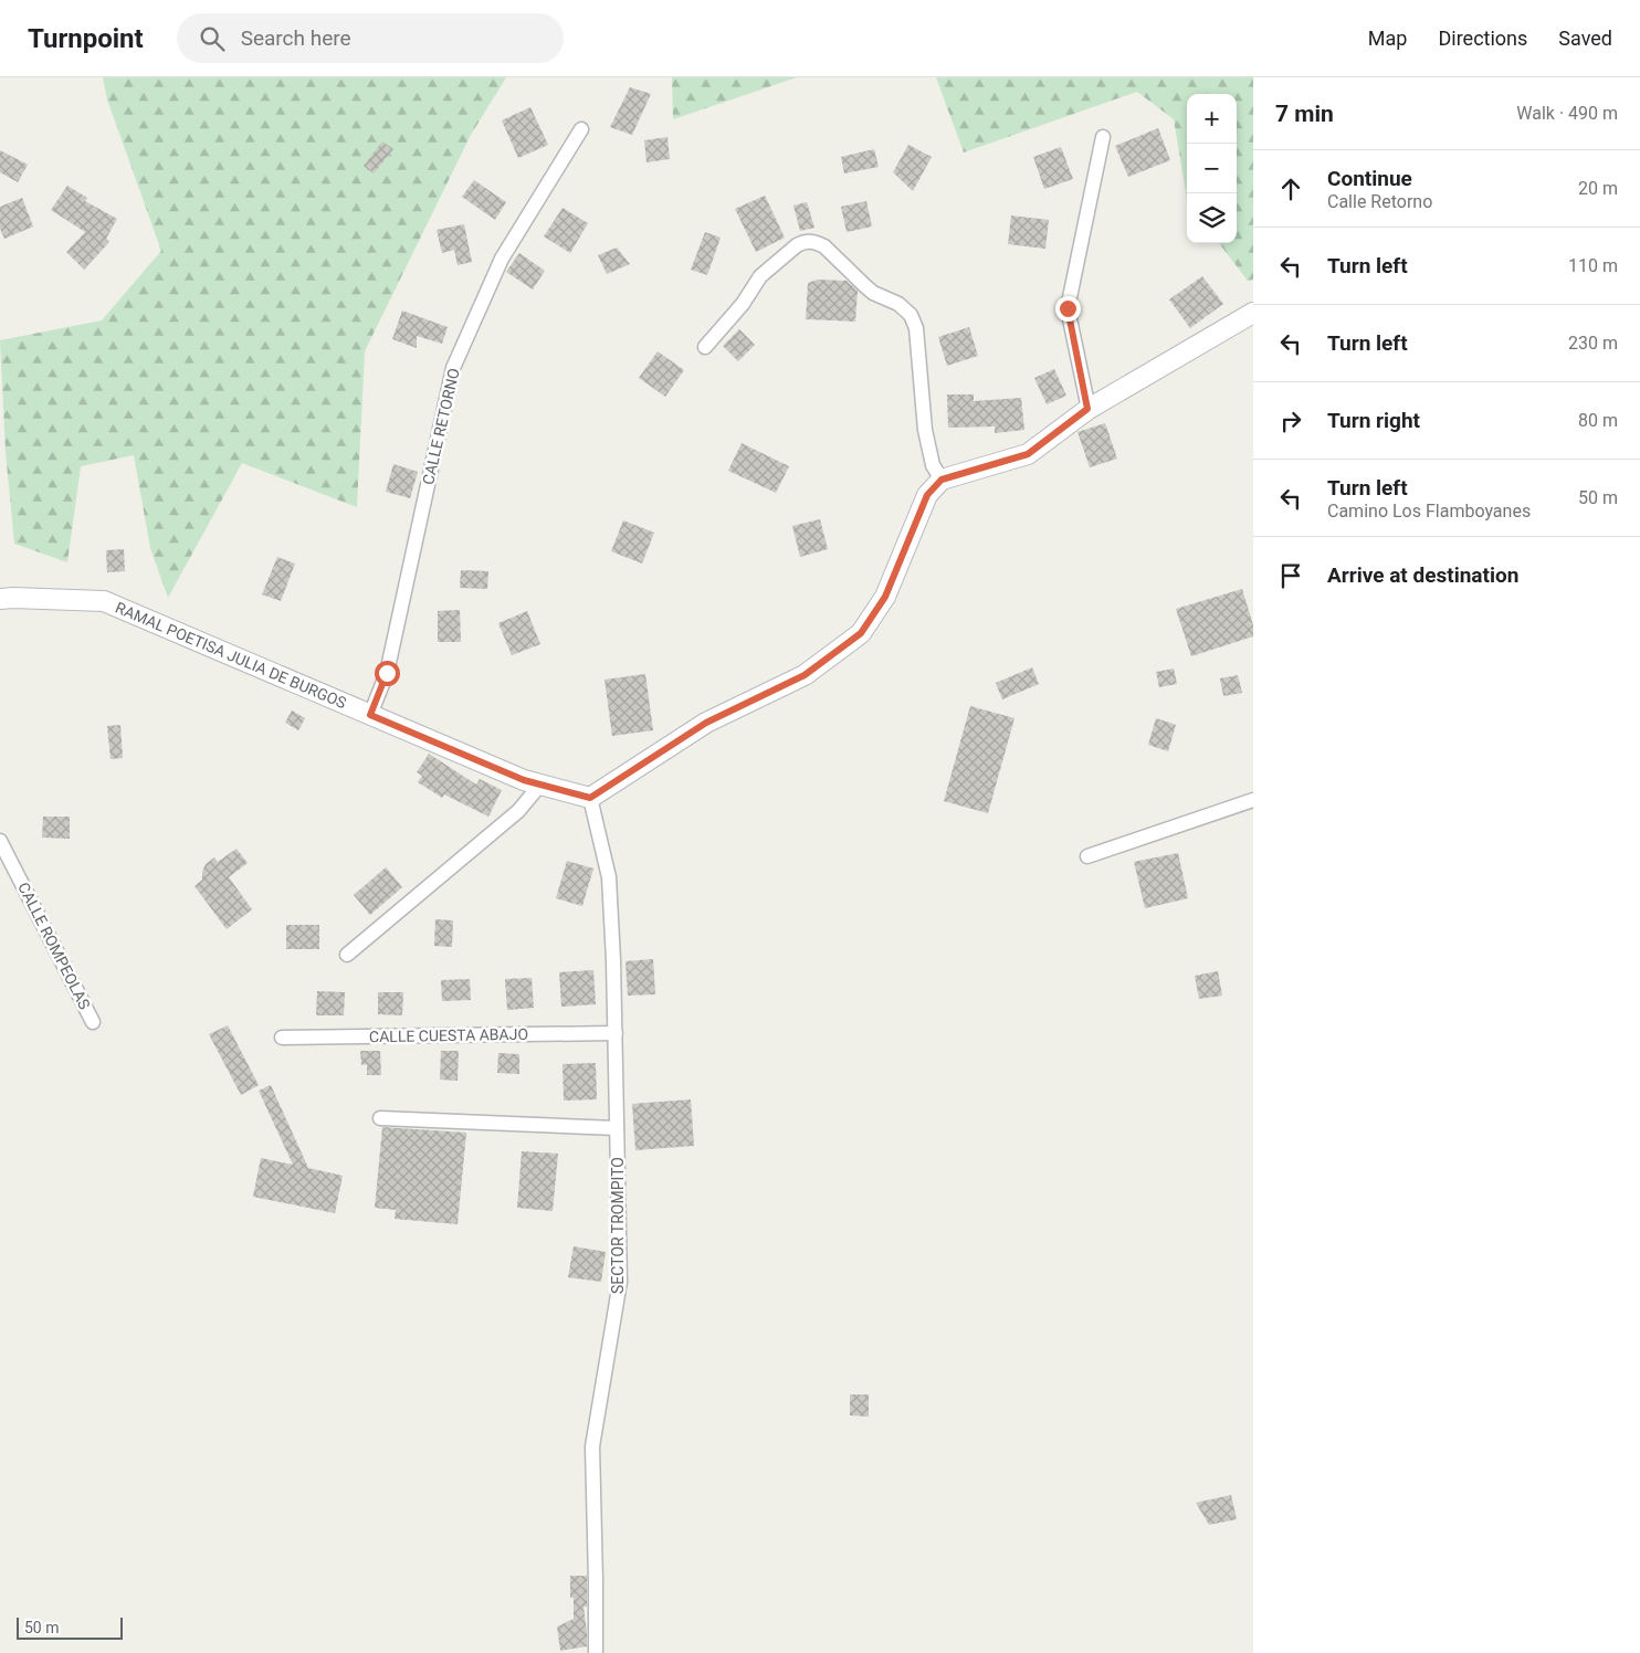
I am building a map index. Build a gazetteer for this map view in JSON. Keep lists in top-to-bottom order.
{
  "streets": {
    "street": [
      "CALLE RETORNO",
      "RAMAL POETISA JULIA DE BURGOS",
      "CALLE ROMPEOLAS",
      "CALLE CUESTA ABAJO",
      "SECTOR TROMPITO"
    ]
  },
  "crossings": [
    ["CALLE RETORNO", "RAMAL POETISA JULIA DE BURGOS"],
    ["RAMAL POETISA JULIA DE BURGOS", "SECTOR TROMPITO"],
    ["CALLE CUESTA ABAJO", "SECTOR TROMPITO"]
  ],
  "scale_bar": "50 m",
  "page": {
    "header": "Turnpoint",
    "search": "Search here",
    "nav": ["Map", "Directions", "Saved"],
    "heading": ["7 min", "Walk · 490 m"],
    "map_buttons": ["+", "−"],
    "list": [
      ["Continue", "Calle Retorno", "20 m"],
      ["Turn left", "110 m"],
      ["Turn left", "230 m"],
      ["Turn right", "80 m"],
      ["Turn left", "Camino Los Flamboyanes", "50 m"],
      "Arrive at destination"
    ],
    "scale": "50 m"
  }
}
